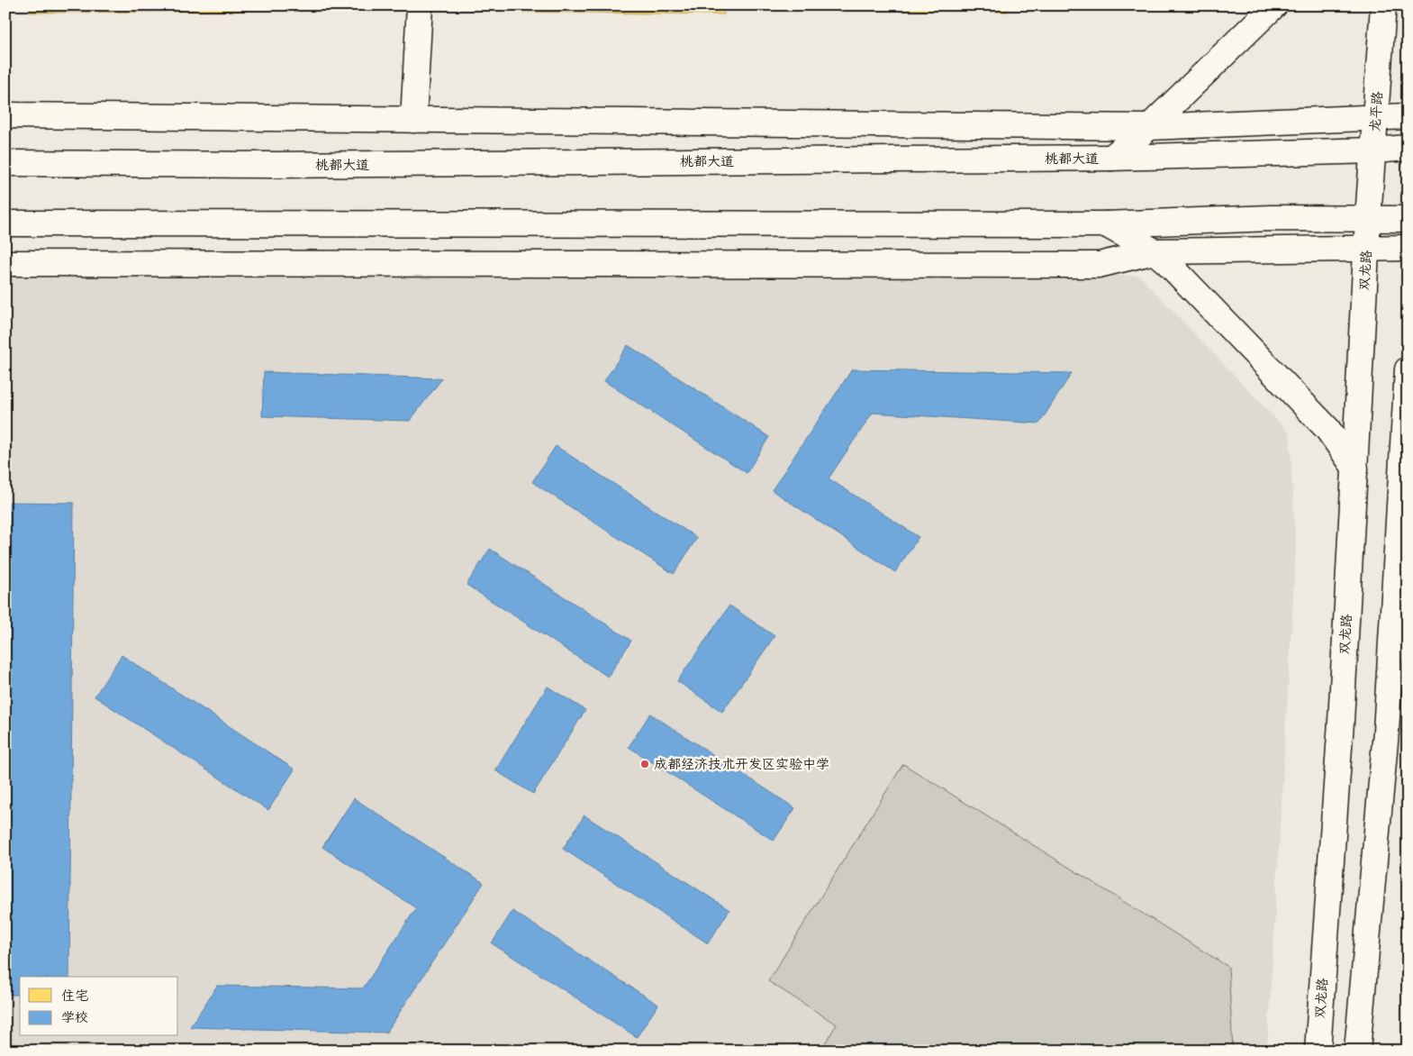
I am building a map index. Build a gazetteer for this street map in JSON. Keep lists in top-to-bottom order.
{
  "streets": {
    "street": ["龙平路", "桃都大道", "双龙路"]
  },
  "crossings": [
    ["龙平路", "桃都大道"],
    ["龙平路", "双龙路"]
  ],
  "places": ["成都经济技术开发区实验中学"],
  "legend": ["住宅", "学校"]
}
